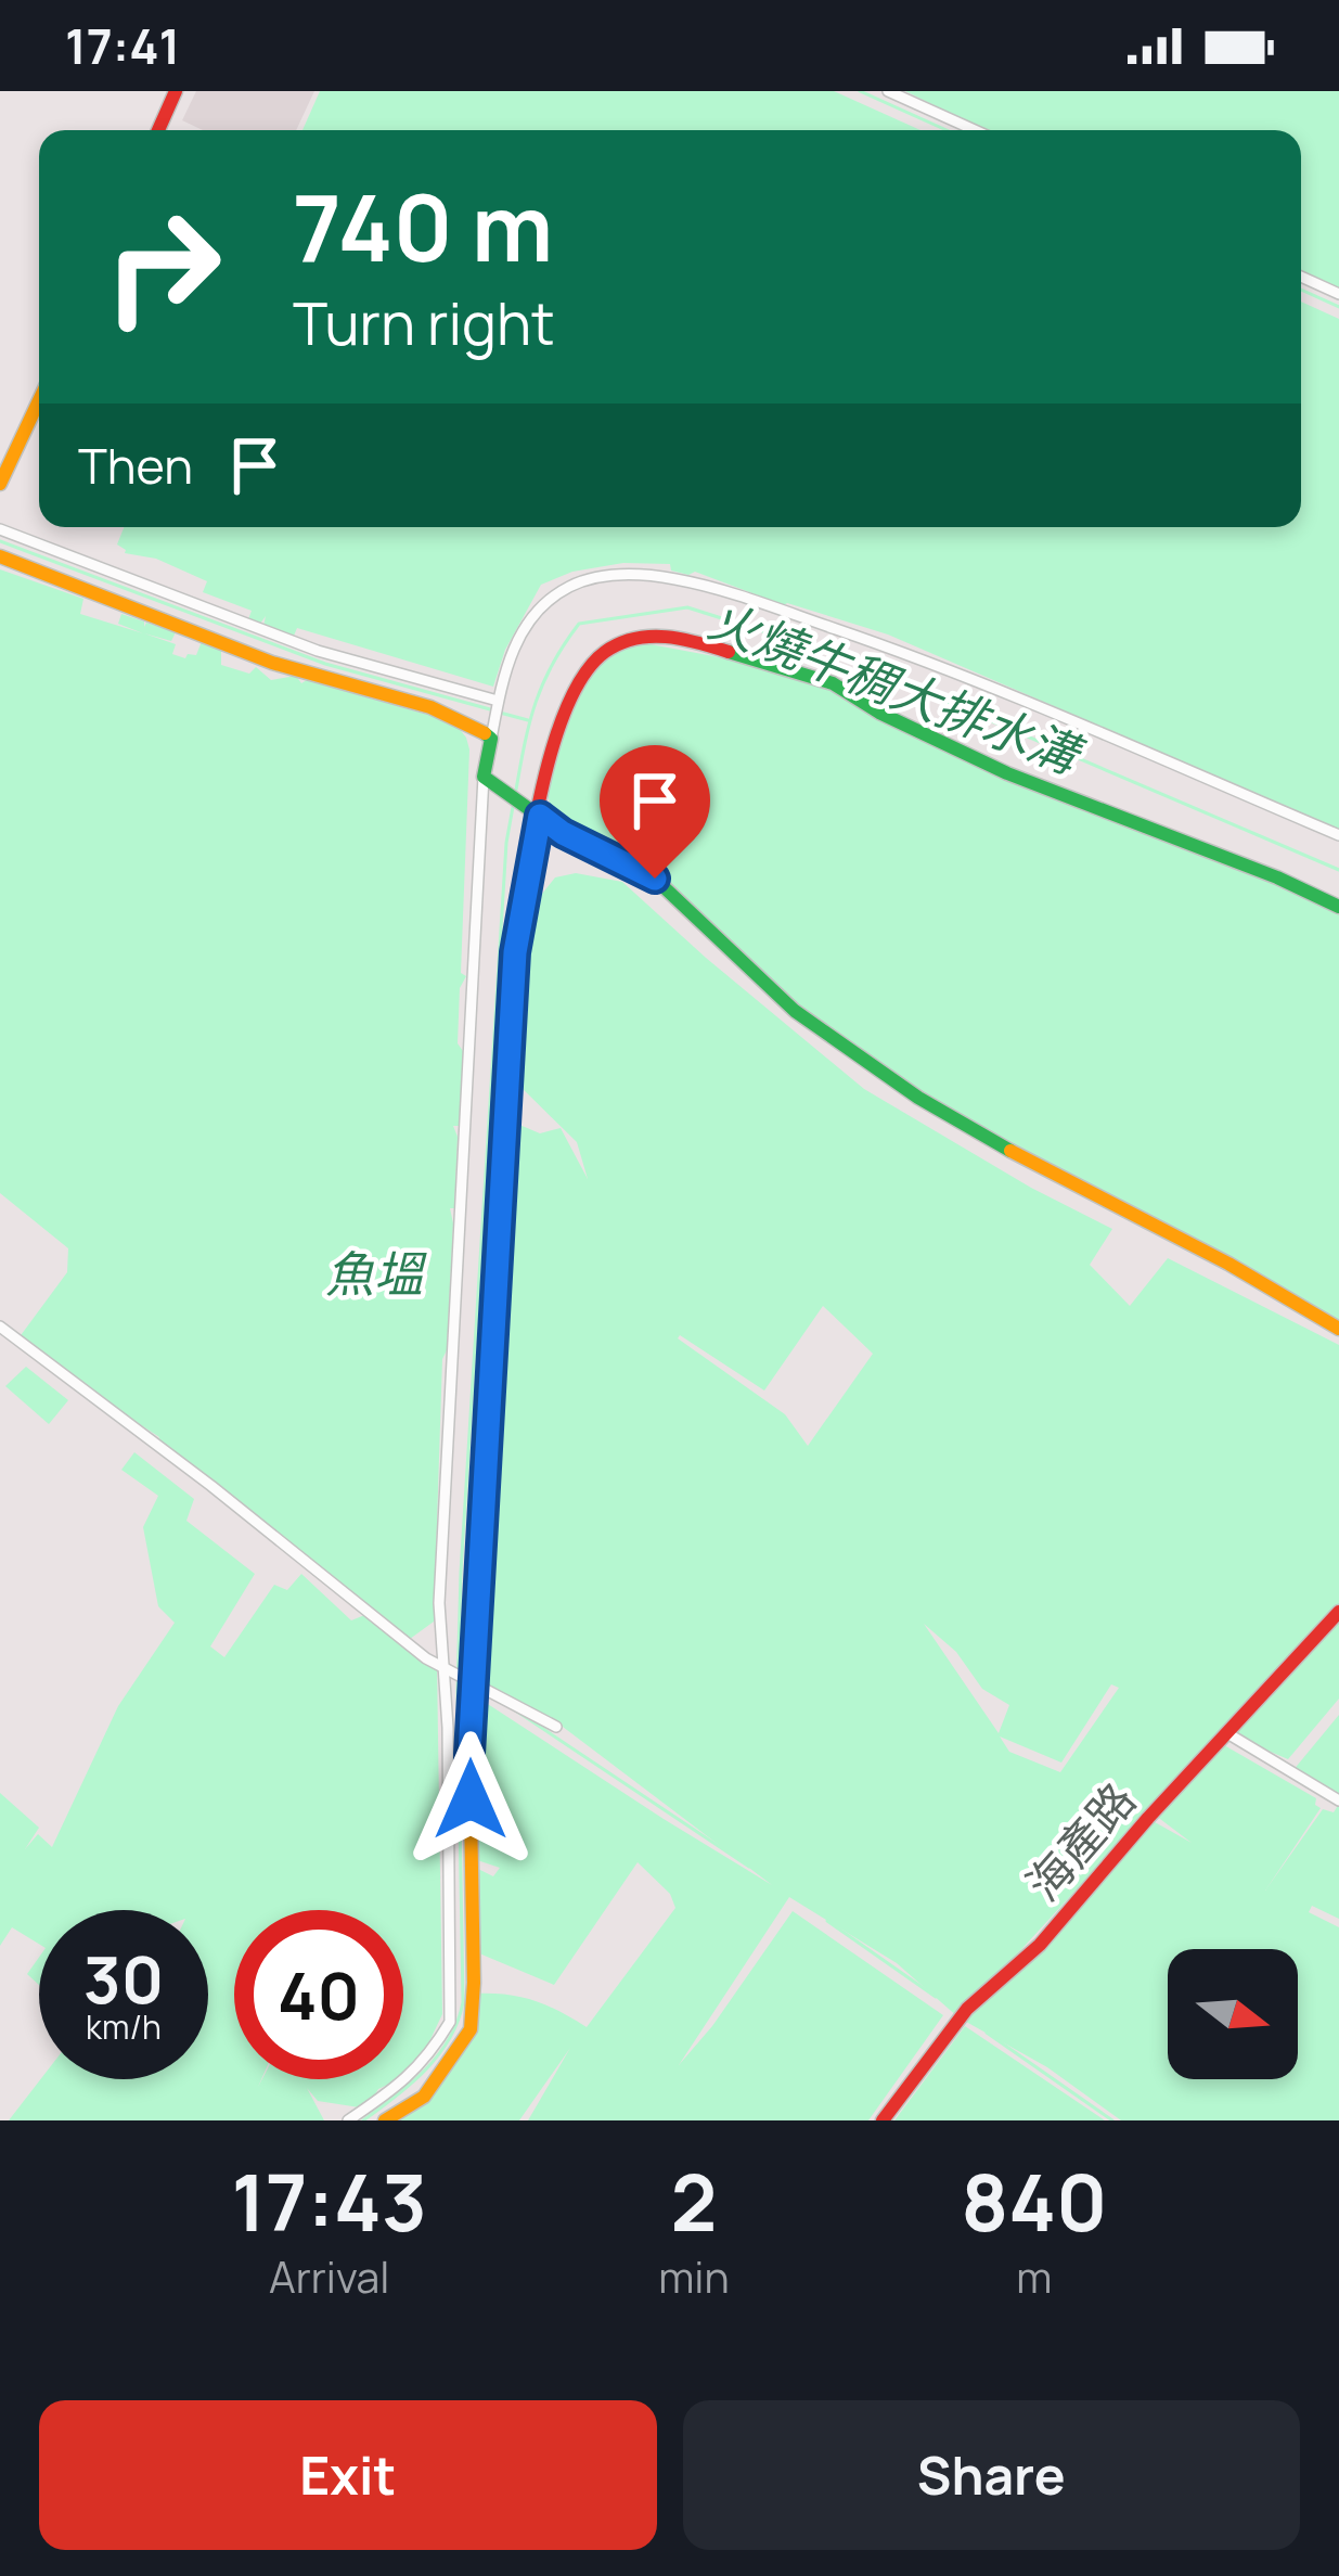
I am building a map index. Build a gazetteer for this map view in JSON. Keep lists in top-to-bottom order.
{
  "streets": {
    "street": ["海產路"]
  },
  "water": ["火燒牛稠大排水溝", "魚塭"],
  "north": "right",
  "page": {
    "status": "17:41",
    "turn": ["740 m", "Turn right"],
    "then": "Then",
    "speed": "30 km/h",
    "limit": "40",
    "eta": [
      "17:43",
      "Arrival",
      "2",
      "min",
      "840",
      "m"
    ],
    "buttons": ["Exit", "Share"]
  }
}
